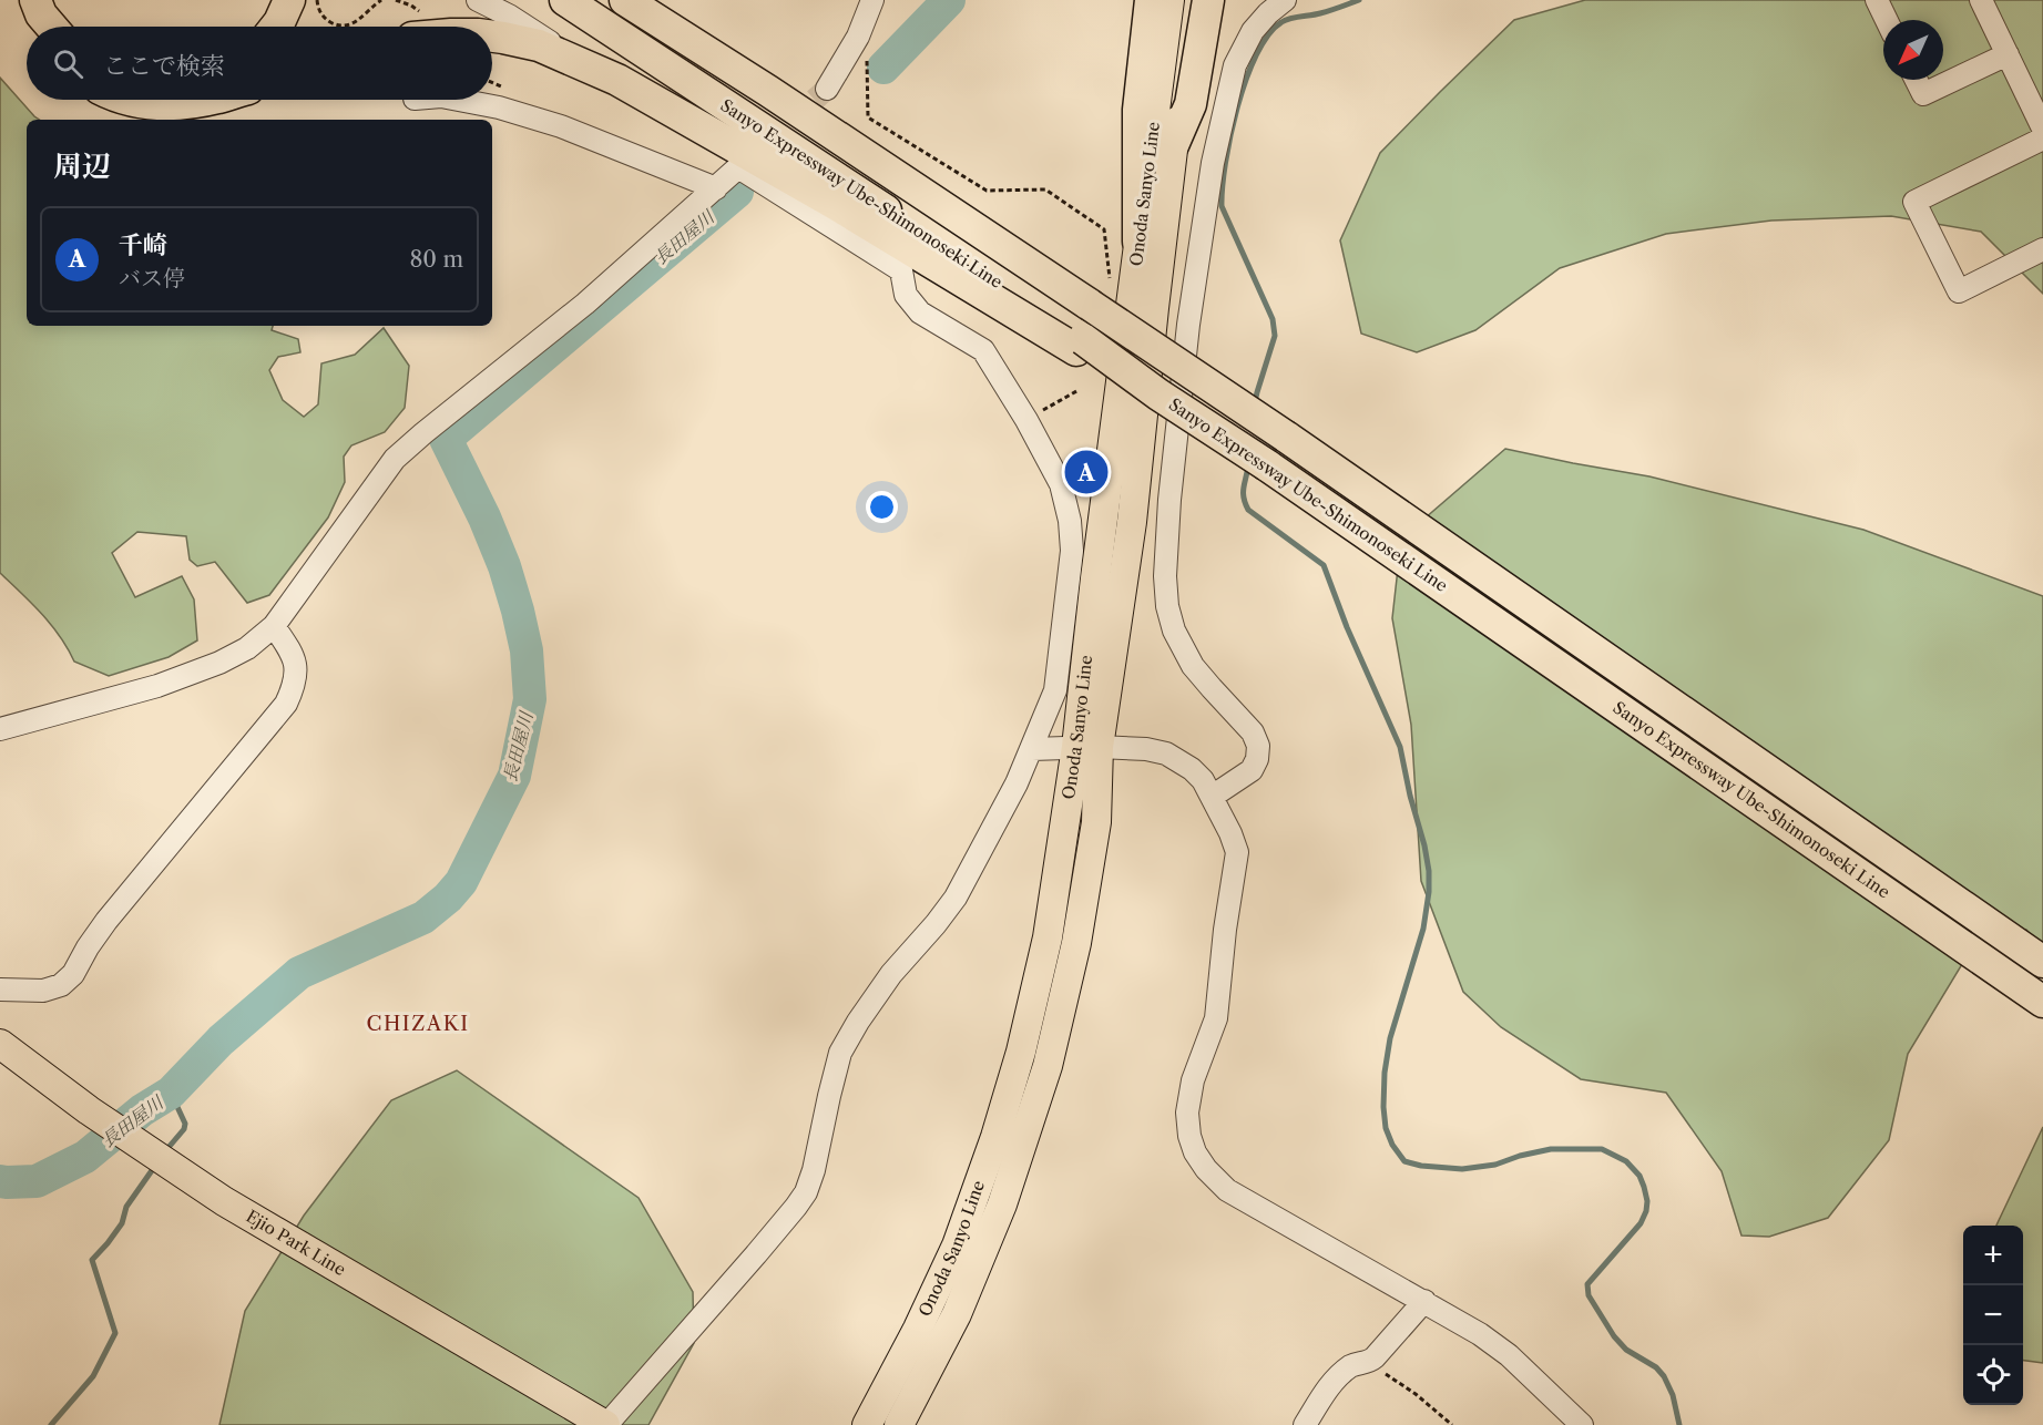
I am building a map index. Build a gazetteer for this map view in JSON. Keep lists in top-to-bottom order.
{
  "streets": {
    "highway": ["Sanyo Expressway Ube-Shimonoseki Line"],
    "main road": ["Onoda Sanyo Line", "Ejio Park Line"]
  },
  "districts": ["CHIZAKI"],
  "water": ["長田屋川"],
  "north": "bottom left",
  "page": {
    "search": "ここで検索",
    "heading": "周辺",
    "list": [
      {
        "mark": "A",
        "name": "千崎",
        "note": "バス停",
        "value": "80 m"
      }
    ],
    "pins": "A",
    "map_buttons": ["+", "−"]
  }
}
